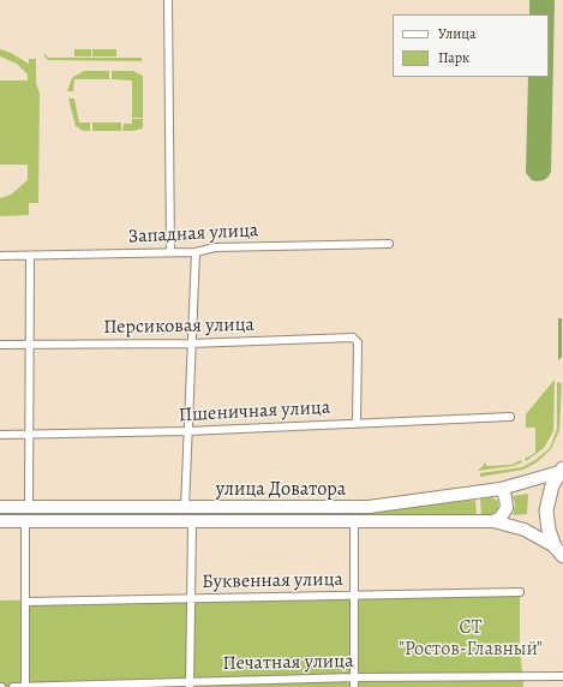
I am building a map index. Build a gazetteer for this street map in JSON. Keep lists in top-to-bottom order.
{
  "streets": {
    "main road": ["улица Доватора"],
    "street": [
      "Западная улица",
      "Персиковая улица",
      "Пшеничная улица",
      "Буквенная улица",
      "Печатная улица"
    ]
  },
  "crossings": [
    ["Персиковая улица", "Пшеничная улица"]
  ],
  "parks": ["СТ \"Ростов-Главный\""],
  "legend": ["Улица", "Парк"]
}
